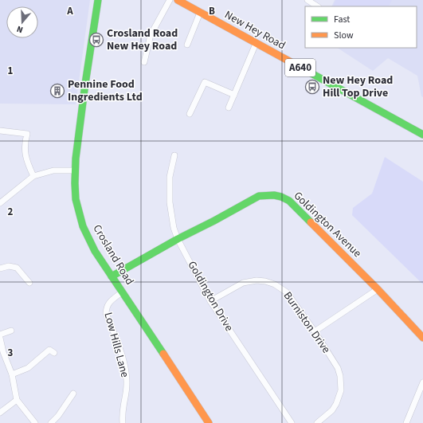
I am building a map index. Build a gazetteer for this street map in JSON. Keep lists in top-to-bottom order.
{
  "streets": {
    "main road": [
      "New Hey Road",
      "A640",
      "Goldington Avenue",
      "Crosland Road"
    ],
    "street": ["Goldington Drive", "Burniston Drive", "Low Hills Lane"]
  },
  "crossings": [
    ["Goldington Avenue", "Crosland Road"],
    ["Goldington Avenue", "Goldington Drive"],
    ["Crosland Road", "Low Hills Lane"],
    ["Goldington Drive", "Burniston Drive"]
  ],
  "places": {
    "bus stop": ["Crosland Road New Hey Road", "New Hey Road Hill Top Drive"],
    "building": ["Pennine Food Ingredients Ltd"]
  },
  "legend": ["Fast", "Slow"],
  "north": "bottom",
  "grid": {
    "columns": ["A", "B"],
    "rows": ["1", "2", "3"]
  }
}
